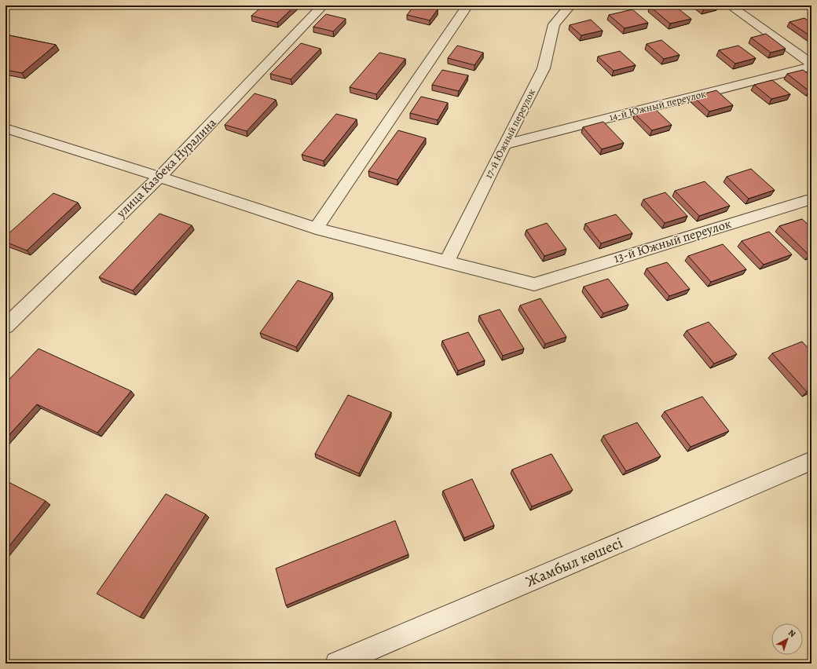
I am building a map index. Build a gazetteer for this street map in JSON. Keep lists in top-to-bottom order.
{
  "streets": {
    "street": [
      "14-й Южный переулок",
      "17-й Южный переулок",
      "улица Казбека Нуралина",
      "13-й Южный переулок",
      "Жамбыл көшесі"
    ]
  },
  "crossings": [
    ["14-й Южный переулок", "17-й Южный переулок"],
    ["17-й Южный переулок", "13-й Южный переулок"]
  ],
  "north": "top right"
}
